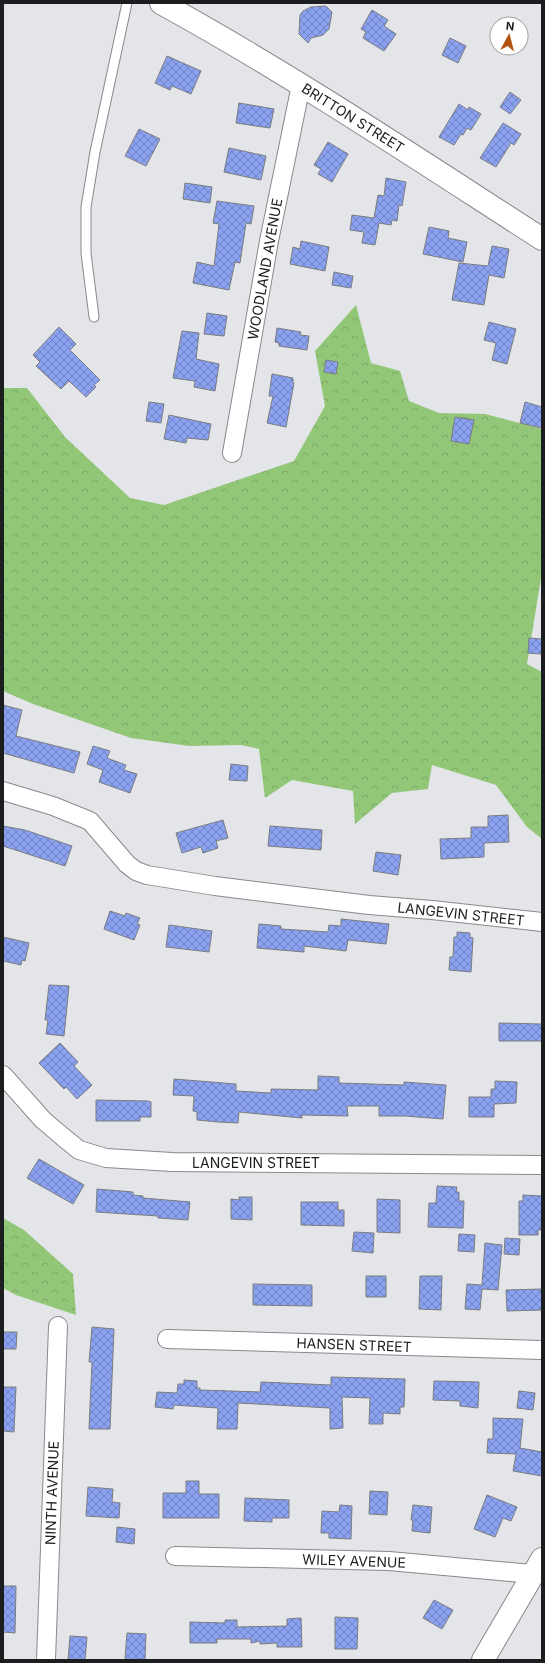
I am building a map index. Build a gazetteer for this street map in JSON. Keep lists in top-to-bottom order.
{
  "streets": {
    "street": [
      "BRITTON STREET",
      "WOODLAND AVENUE",
      "LANGEVIN STREET",
      "HANSEN STREET",
      "NINTH AVENUE",
      "WILEY AVENUE"
    ]
  },
  "crossings": [
    ["BRITTON STREET", "WOODLAND AVENUE"]
  ],
  "north": "top"
}
